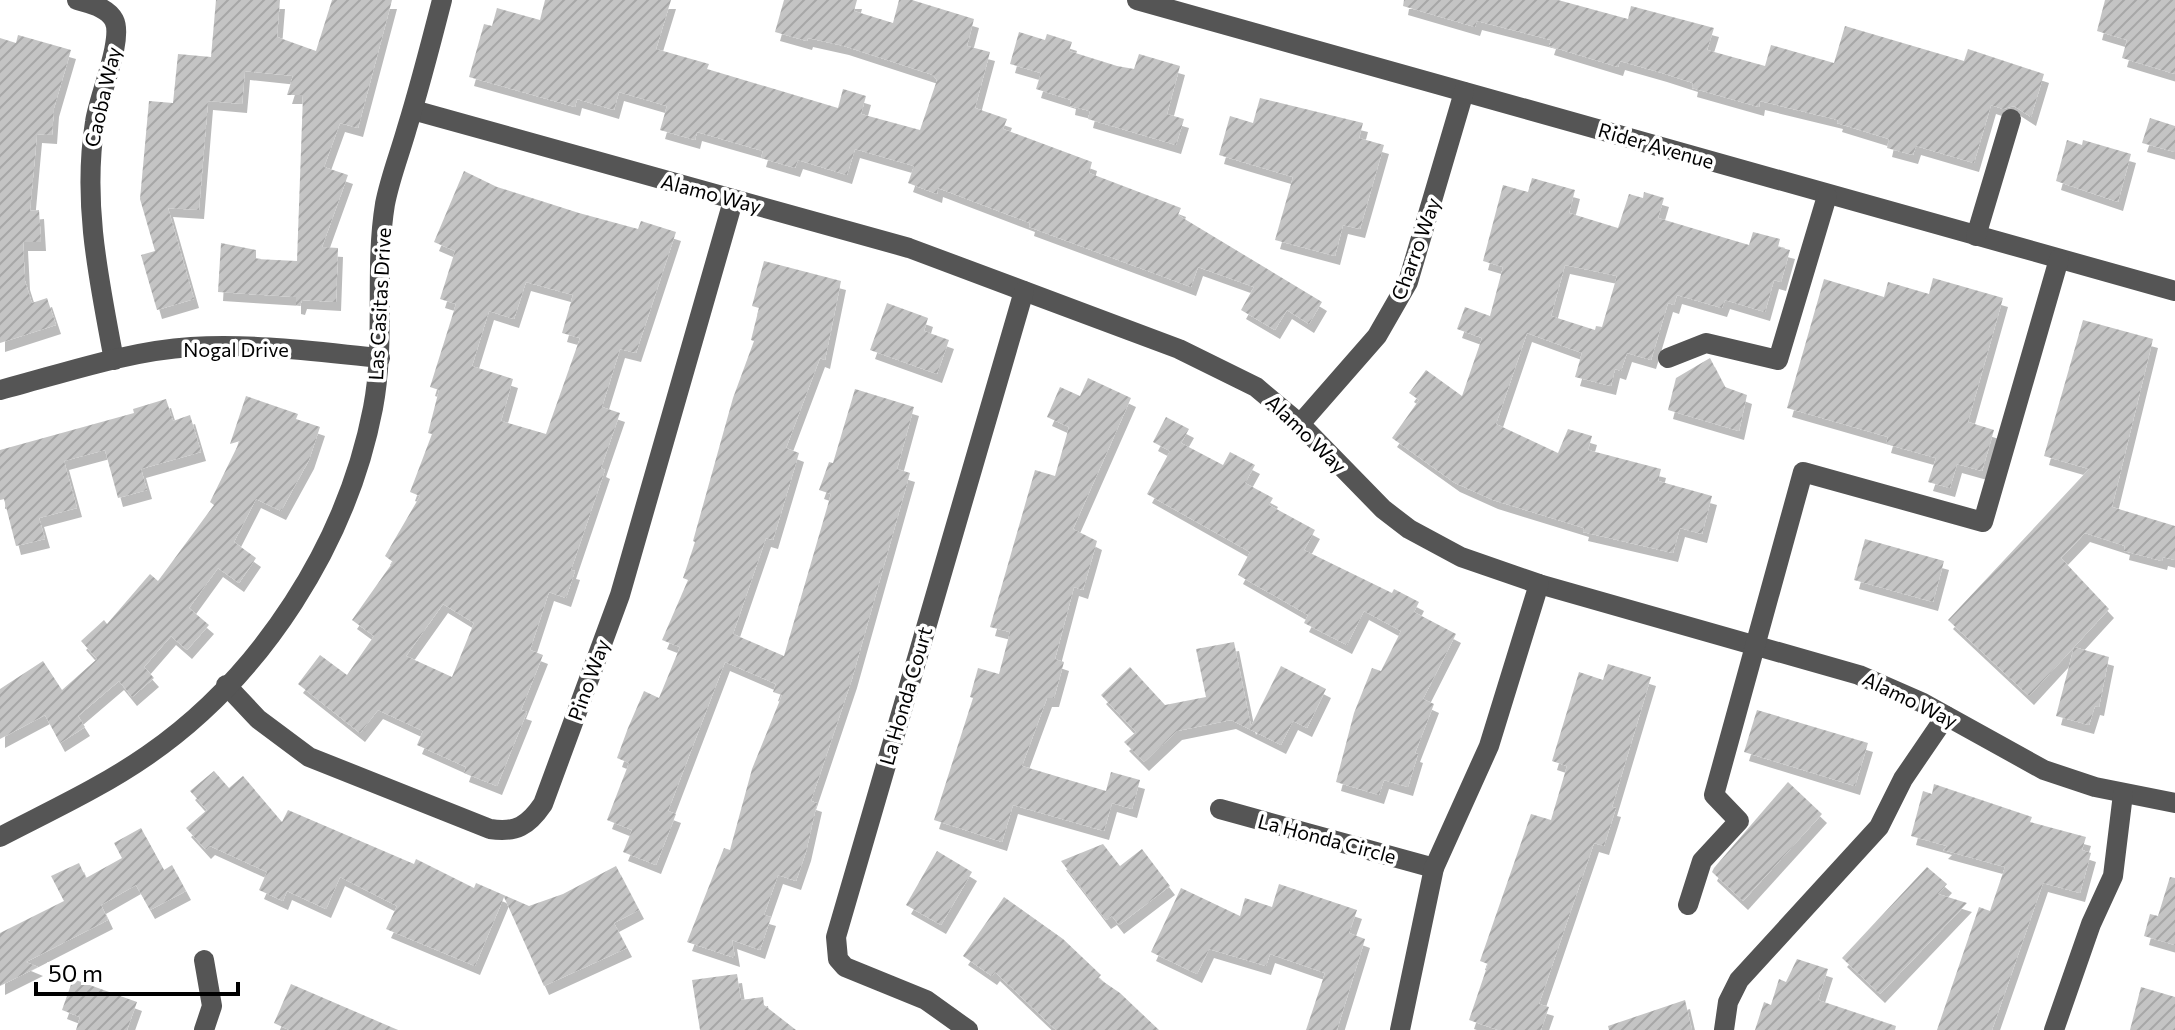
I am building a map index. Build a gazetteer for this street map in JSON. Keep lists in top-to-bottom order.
{
  "streets": {
    "street": [
      "Caoba Way",
      "Rider Avenue",
      "Alamo Way",
      "Charro Way",
      "Las Casitas Drive",
      "Nogal Drive",
      "Pino Way",
      "La Honda Court",
      "La Honda Circle"
    ]
  },
  "crossings": [
    ["Caoba Way", "Nogal Drive"],
    ["Rider Avenue", "Charro Way"],
    ["Alamo Way", "Charro Way"],
    ["Alamo Way", "Las Casitas Drive"],
    ["Alamo Way", "Pino Way"],
    ["Alamo Way", "La Honda Court"],
    ["Las Casitas Drive", "Nogal Drive"],
    ["Las Casitas Drive", "Pino Way"]
  ],
  "scale_bar": "50 m"
}
